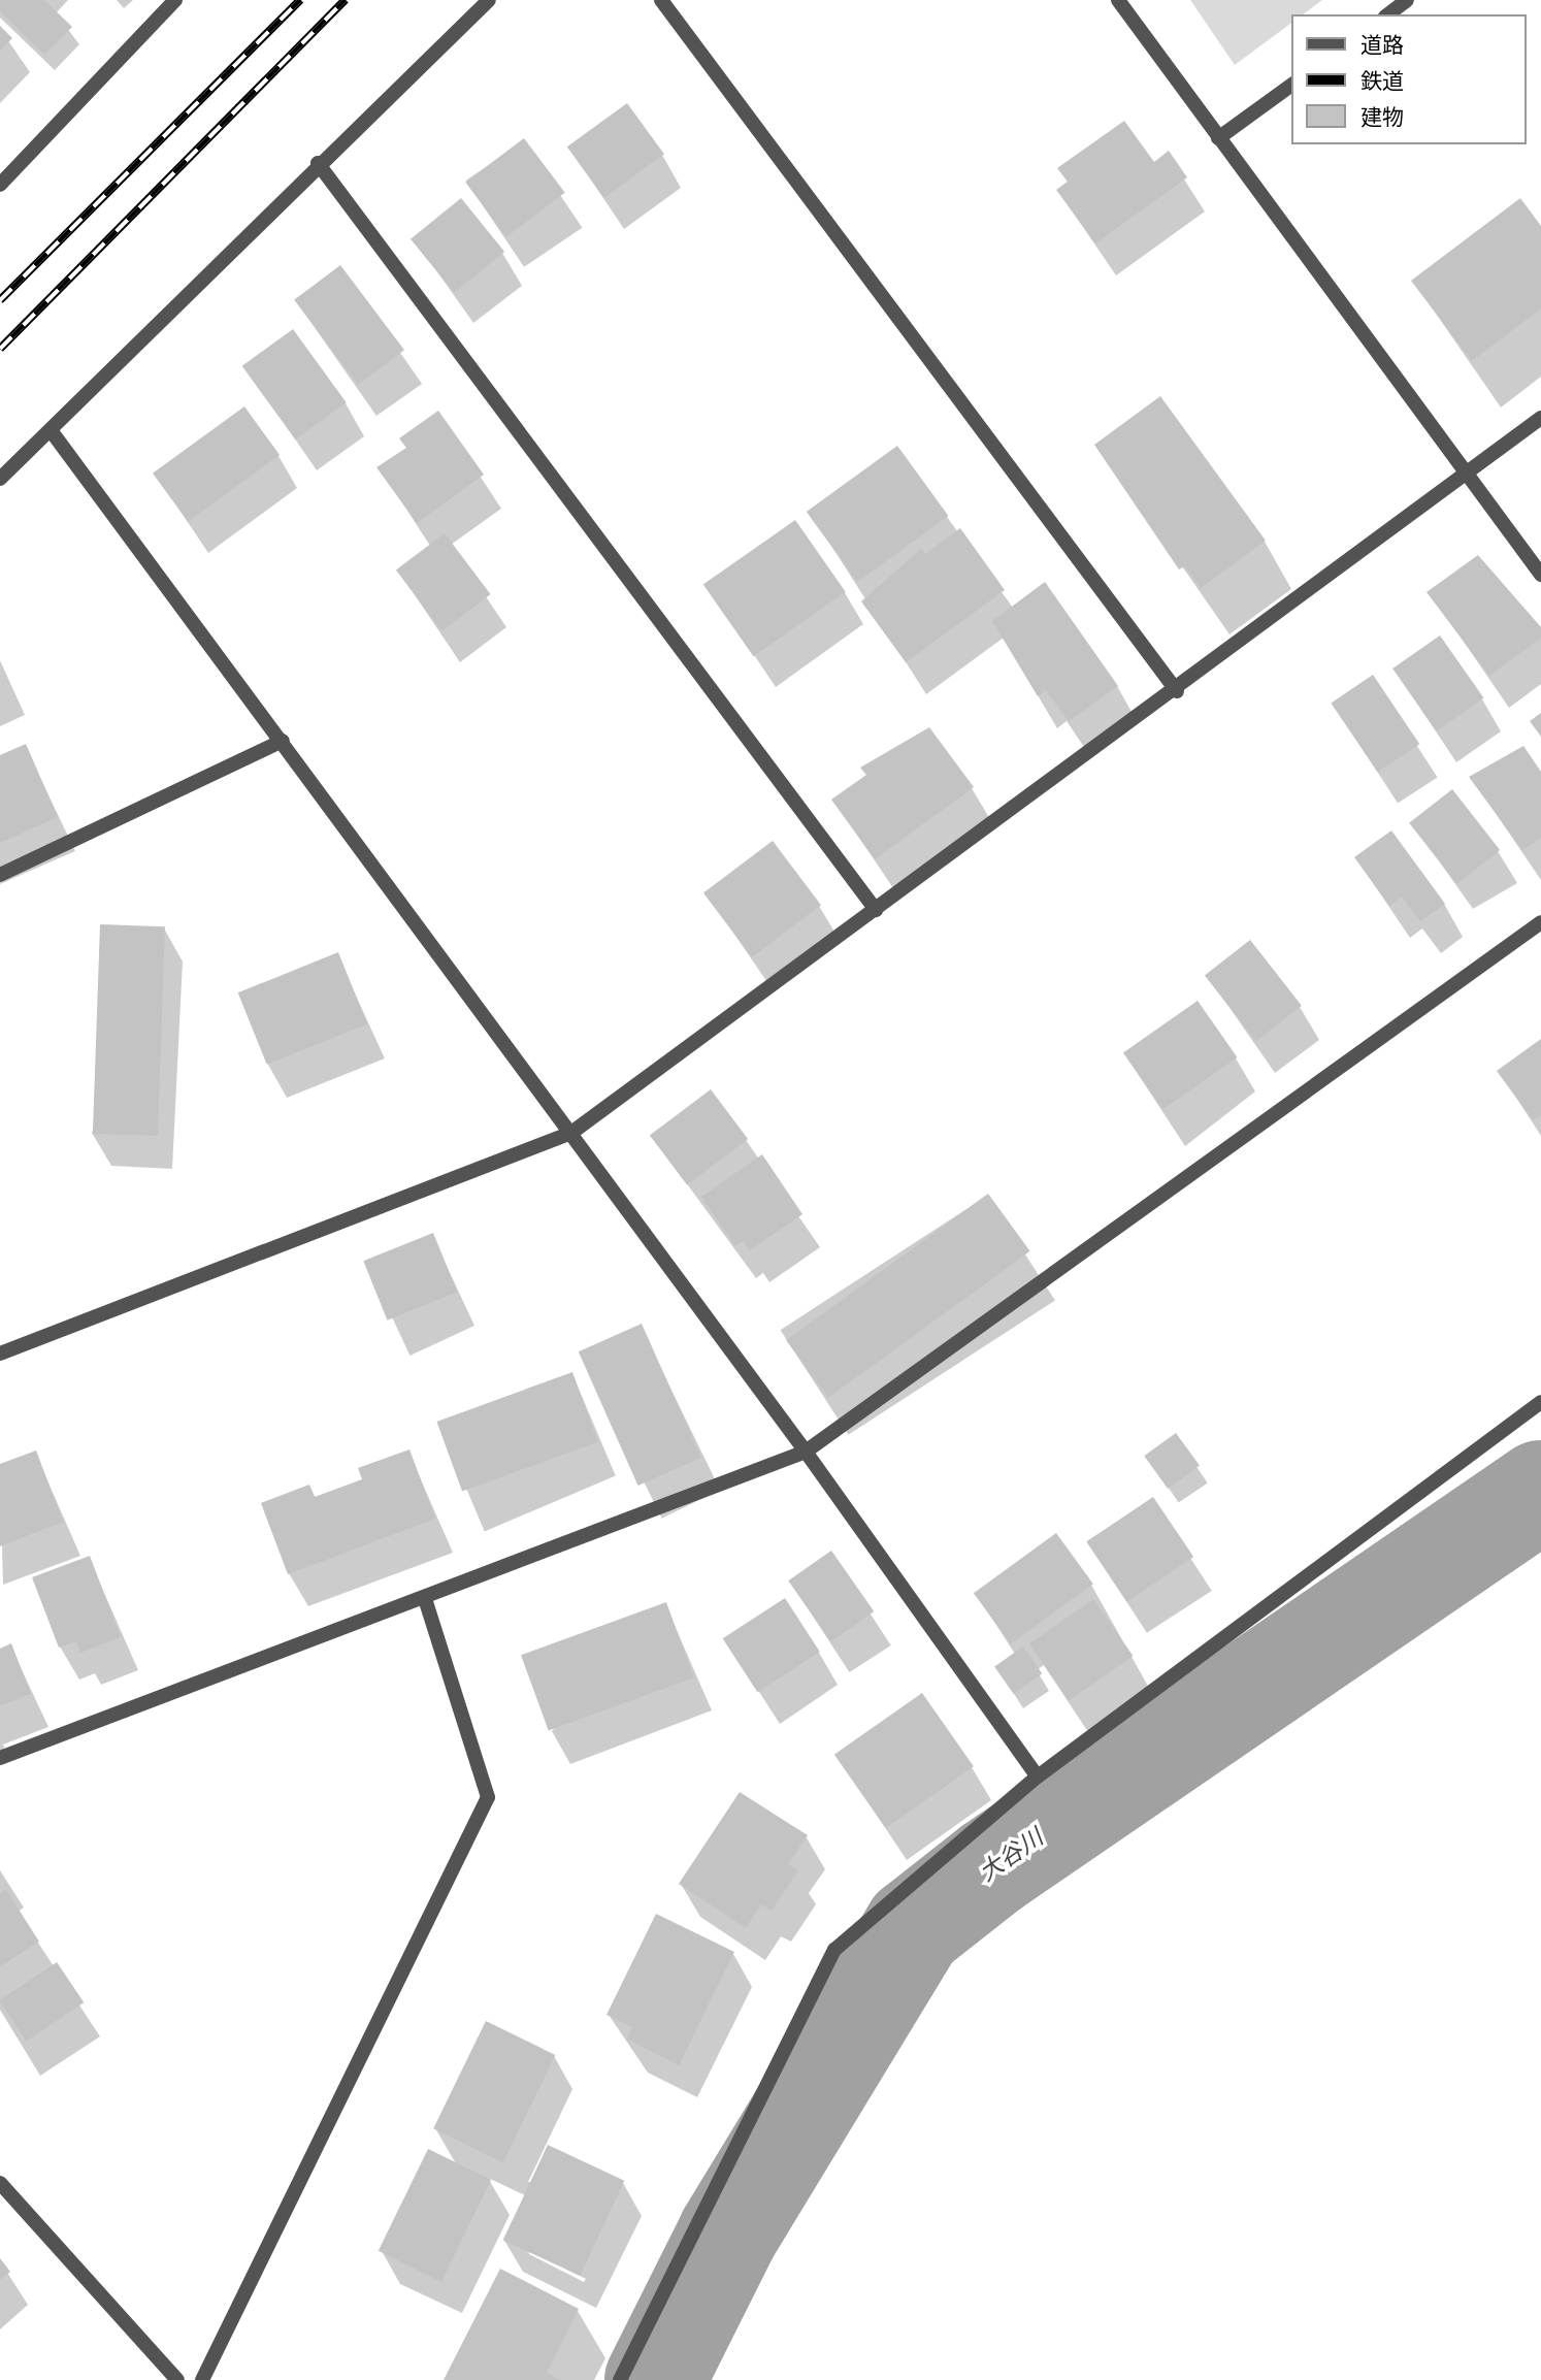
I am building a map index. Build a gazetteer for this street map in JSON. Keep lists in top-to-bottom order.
{
  "water": ["大谷川"],
  "legend": ["道路", "鉄道", "建物"]
}
